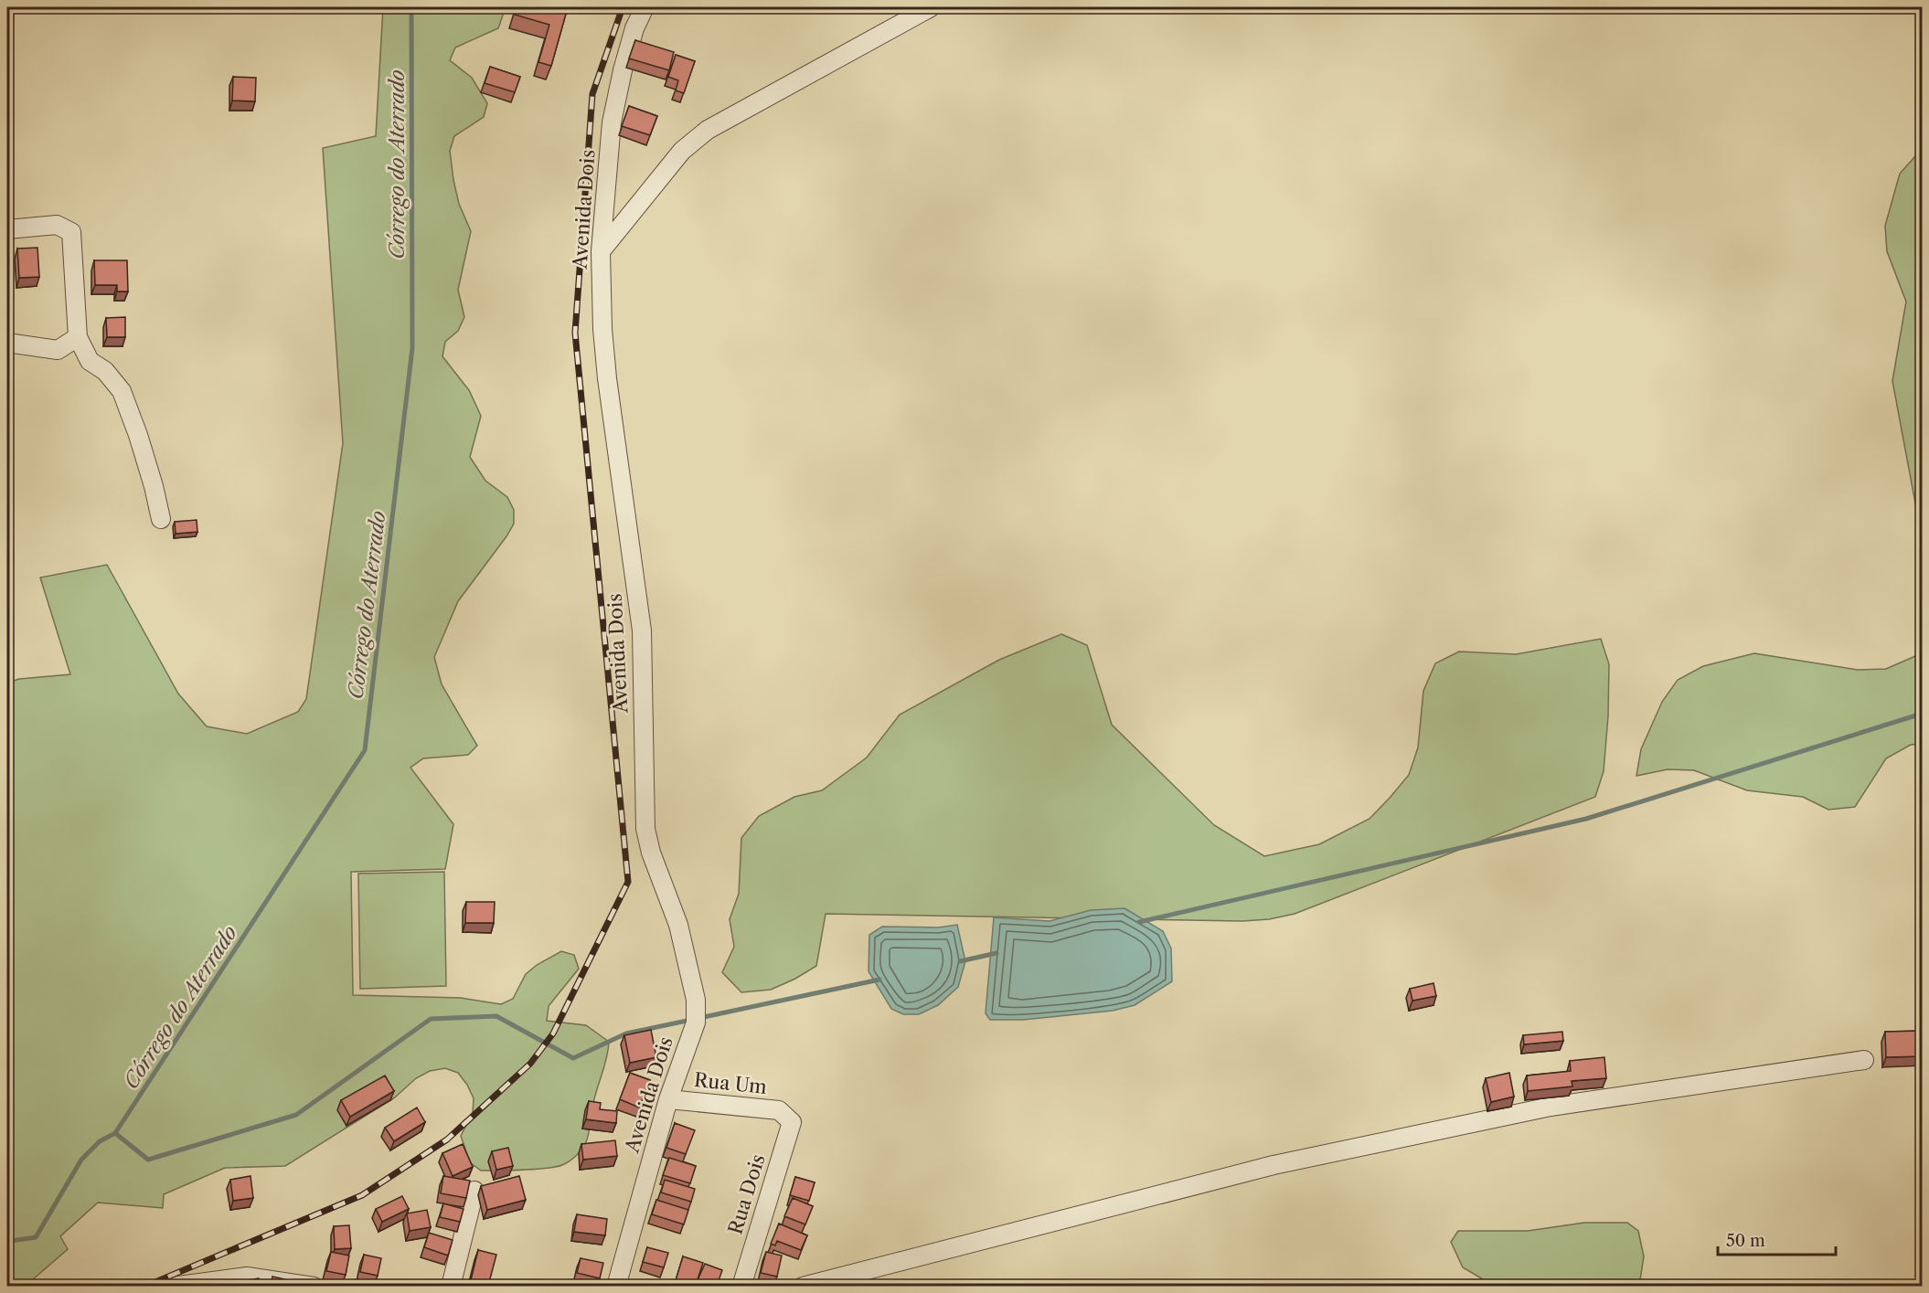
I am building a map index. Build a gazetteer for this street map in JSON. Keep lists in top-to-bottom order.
{
  "streets": {
    "street": ["Avenida Dois", "Rua Um", "Rua Dois"]
  },
  "crossings": [
    ["Avenida Dois", "Rua Um"],
    ["Rua Um", "Rua Dois"]
  ],
  "water": ["Córrego do Aterrado"],
  "scale_bar": "50 m"
}
